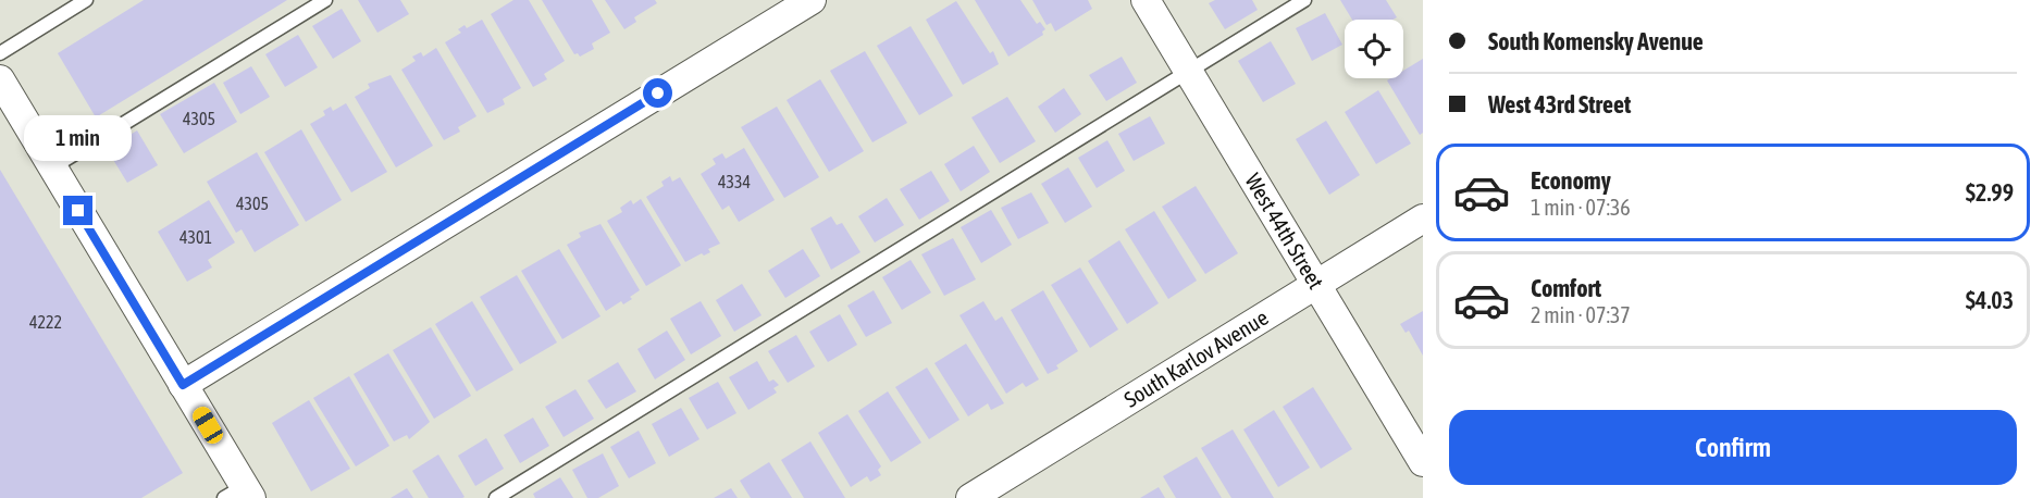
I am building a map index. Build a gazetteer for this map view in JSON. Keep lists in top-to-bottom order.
{
  "streets": {
    "street": ["West 44th Street", "South Karlov Avenue"]
  },
  "crossings": [
    ["West 44th Street", "South Karlov Avenue"]
  ],
  "house_numbers": [
    "4305",
    "4334",
    "4305",
    "4301",
    "4222"
  ],
  "page": {
    "banner": ["South Komensky Avenue", "West 43rd Street"],
    "bubble": "1 min",
    "list": [
      {
        "name": "Economy",
        "note": "1 min · 07:36",
        "value": "$2.99"
      },
      {
        "name": "Comfort",
        "note": "2 min · 07:37",
        "value": "$4.03"
      }
    ],
    "buttons": "Confirm"
  }
}
